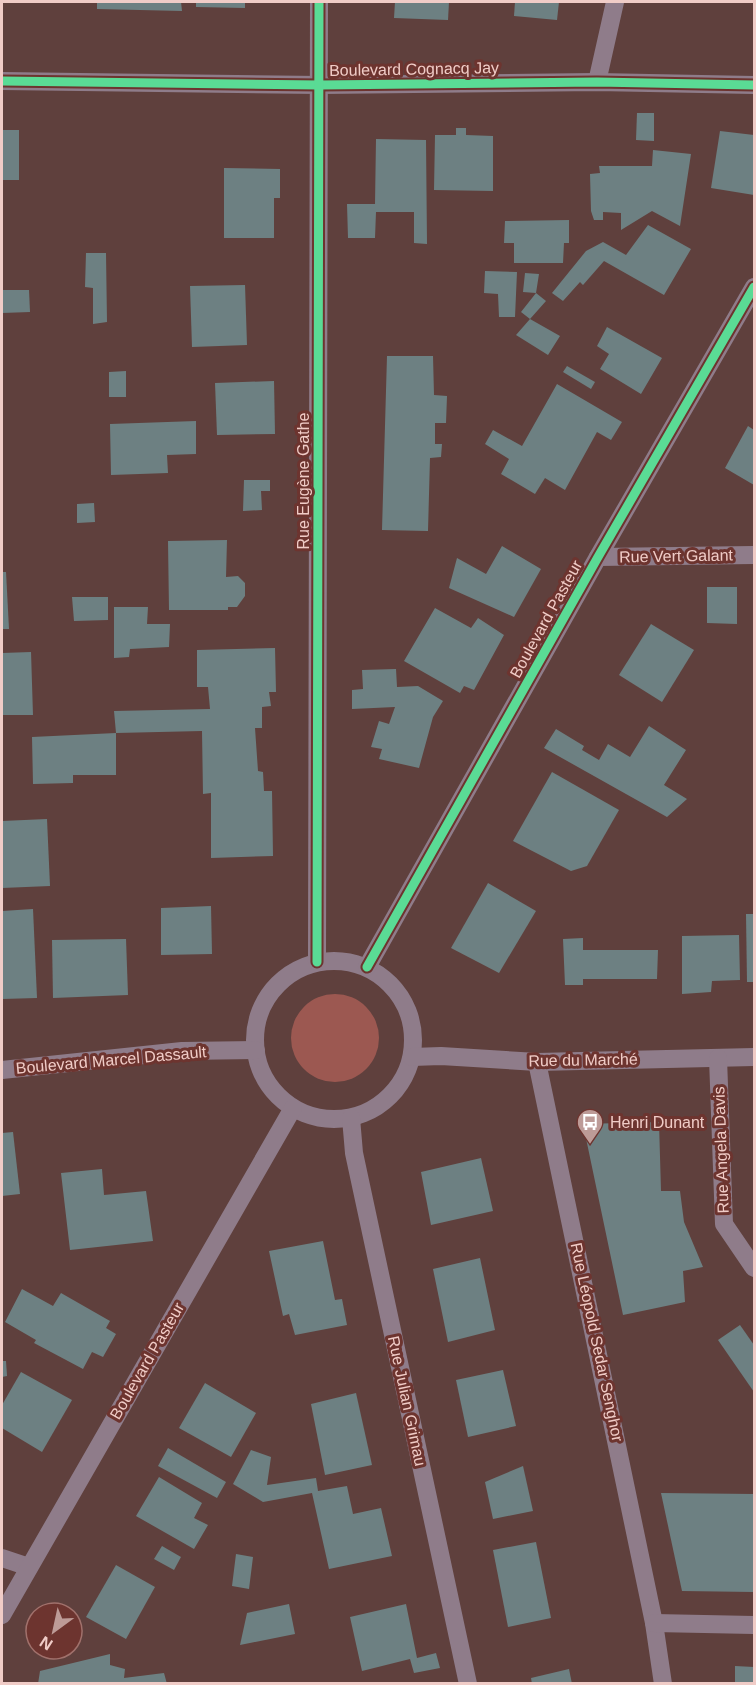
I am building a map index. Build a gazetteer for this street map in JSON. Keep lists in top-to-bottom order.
{
  "streets": {
    "street": [
      "Boulevard Cognacq Jay",
      "Rue Eugène Gathe",
      "Rue Vert Galant",
      "Boulevard Pasteur",
      "Boulevard Marcel Dassault",
      "Rue du Marché",
      "Rue Angela Davis",
      "Rue Léopold Sedar Senghor",
      "Rue Julian Grimau"
    ]
  },
  "crossings": [
    ["Boulevard Cognacq Jay", "Rue Eugène Gathe"],
    ["Rue Eugène Gathe", "Boulevard Pasteur"],
    ["Rue Eugène Gathe", "Boulevard Marcel Dassault"],
    ["Rue Eugène Gathe", "Rue du Marché"],
    ["Rue Eugène Gathe", "Rue Julian Grimau"],
    ["Rue Vert Galant", "Boulevard Pasteur"],
    ["Boulevard Pasteur", "Boulevard Marcel Dassault"],
    ["Boulevard Pasteur", "Rue du Marché"],
    ["Boulevard Pasteur", "Rue Julian Grimau"],
    ["Boulevard Marcel Dassault", "Rue du Marché"],
    ["Boulevard Marcel Dassault", "Rue Julian Grimau"],
    ["Rue du Marché", "Rue Angela Davis"],
    ["Rue du Marché", "Rue Léopold Sedar Senghor"],
    ["Rue du Marché", "Rue Julian Grimau"]
  ],
  "places": {
    "bus stop": ["Henri Dunant"]
  },
  "north": "bottom left"
}
